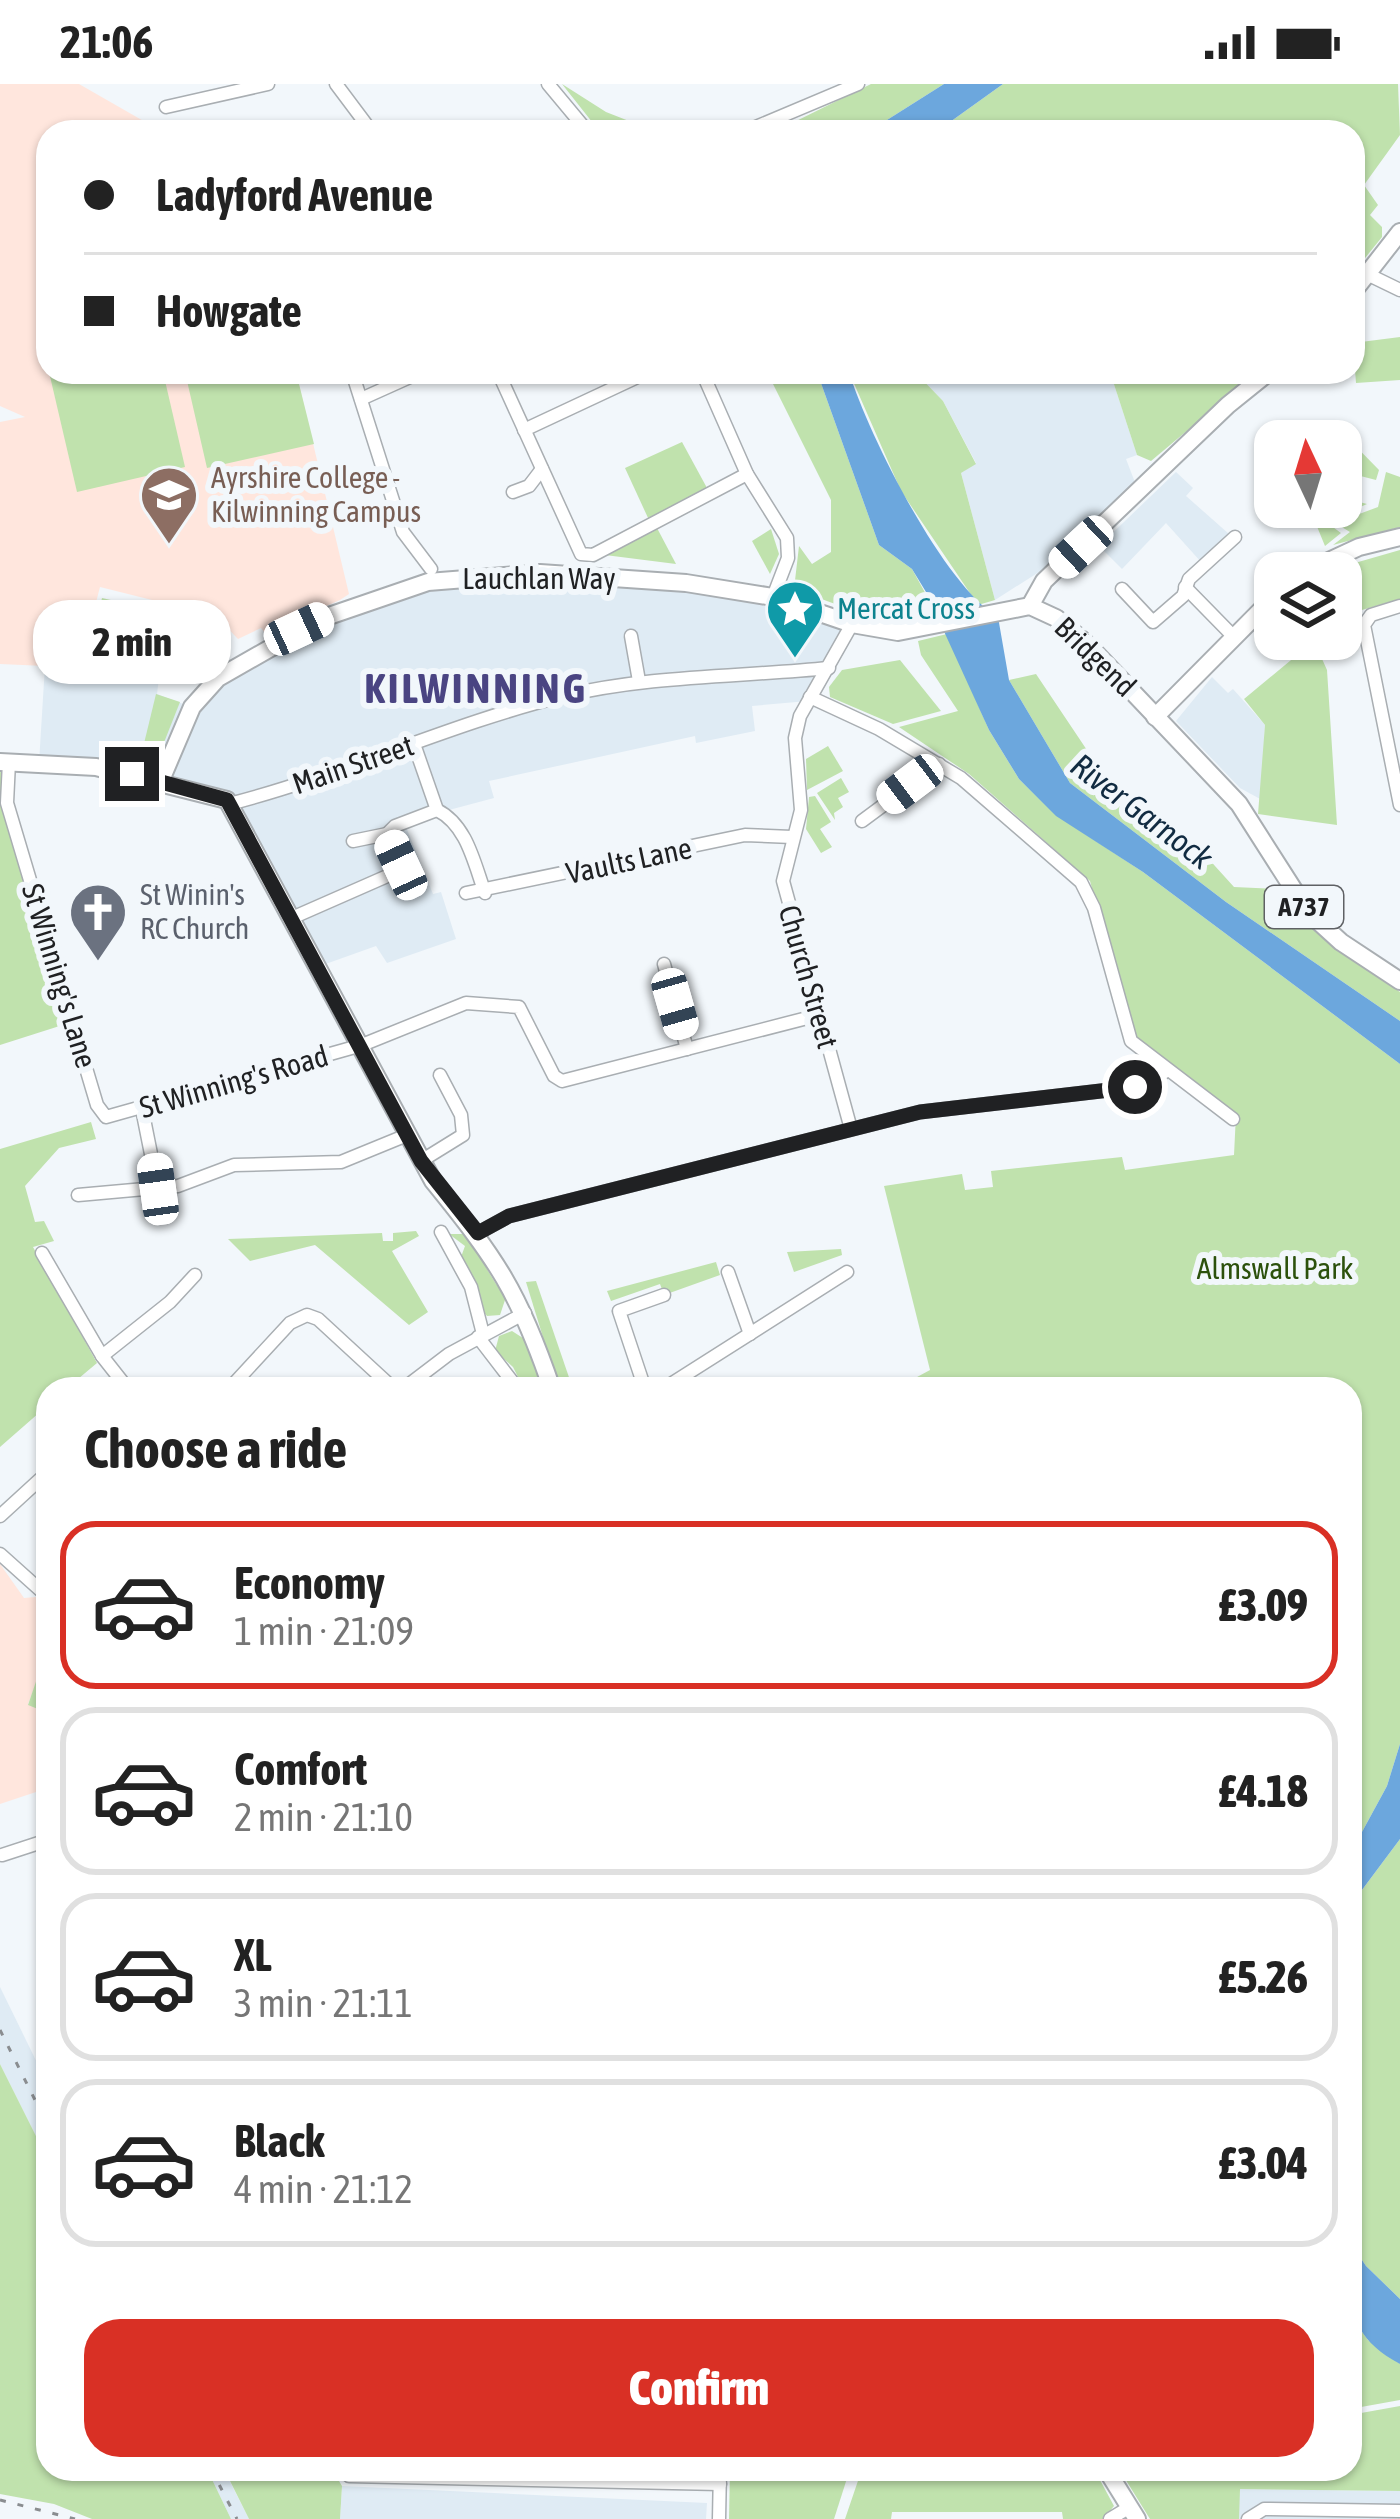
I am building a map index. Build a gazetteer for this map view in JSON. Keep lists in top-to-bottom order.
{
  "streets": {
    "main road": ["Lauchlan Way", "Bridgend", "A737"],
    "street": [
      "Main Street",
      "Vaults Lane",
      "St Winning's Lane",
      "Church Street",
      "St Winning's Road"
    ]
  },
  "crossings": [
    ["Lauchlan Way", "Church Street"],
    ["Bridgend", "A737"],
    ["Main Street", "Church Street"],
    ["Vaults Lane", "Church Street"],
    ["St Winning's Lane", "St Winning's Road"]
  ],
  "districts": ["KILWINNING"],
  "water": ["River Garnock"],
  "parks": ["Almswall Park"],
  "places": {
    "school or university": ["Ayrshire College - Kilwinning Campus"],
    "place": ["Mercat Cross"],
    "church": ["St Winin's RC Church"]
  },
  "north": "top",
  "page": {
    "status": "21:06",
    "banner": ["Ladyford Avenue", "Howgate"],
    "bubble": "2 min",
    "heading": "Choose a ride",
    "list": [
      {
        "name": "Economy",
        "note": "1 min · 21:09",
        "value": "£3.09"
      },
      {
        "name": "Comfort",
        "note": "2 min · 21:10",
        "value": "£4.18"
      },
      {
        "name": "XL",
        "note": "3 min · 21:11",
        "value": "£5.26"
      },
      {
        "name": "Black",
        "note": "4 min · 21:12",
        "value": "£3.04"
      }
    ],
    "buttons": "Confirm"
  }
}
